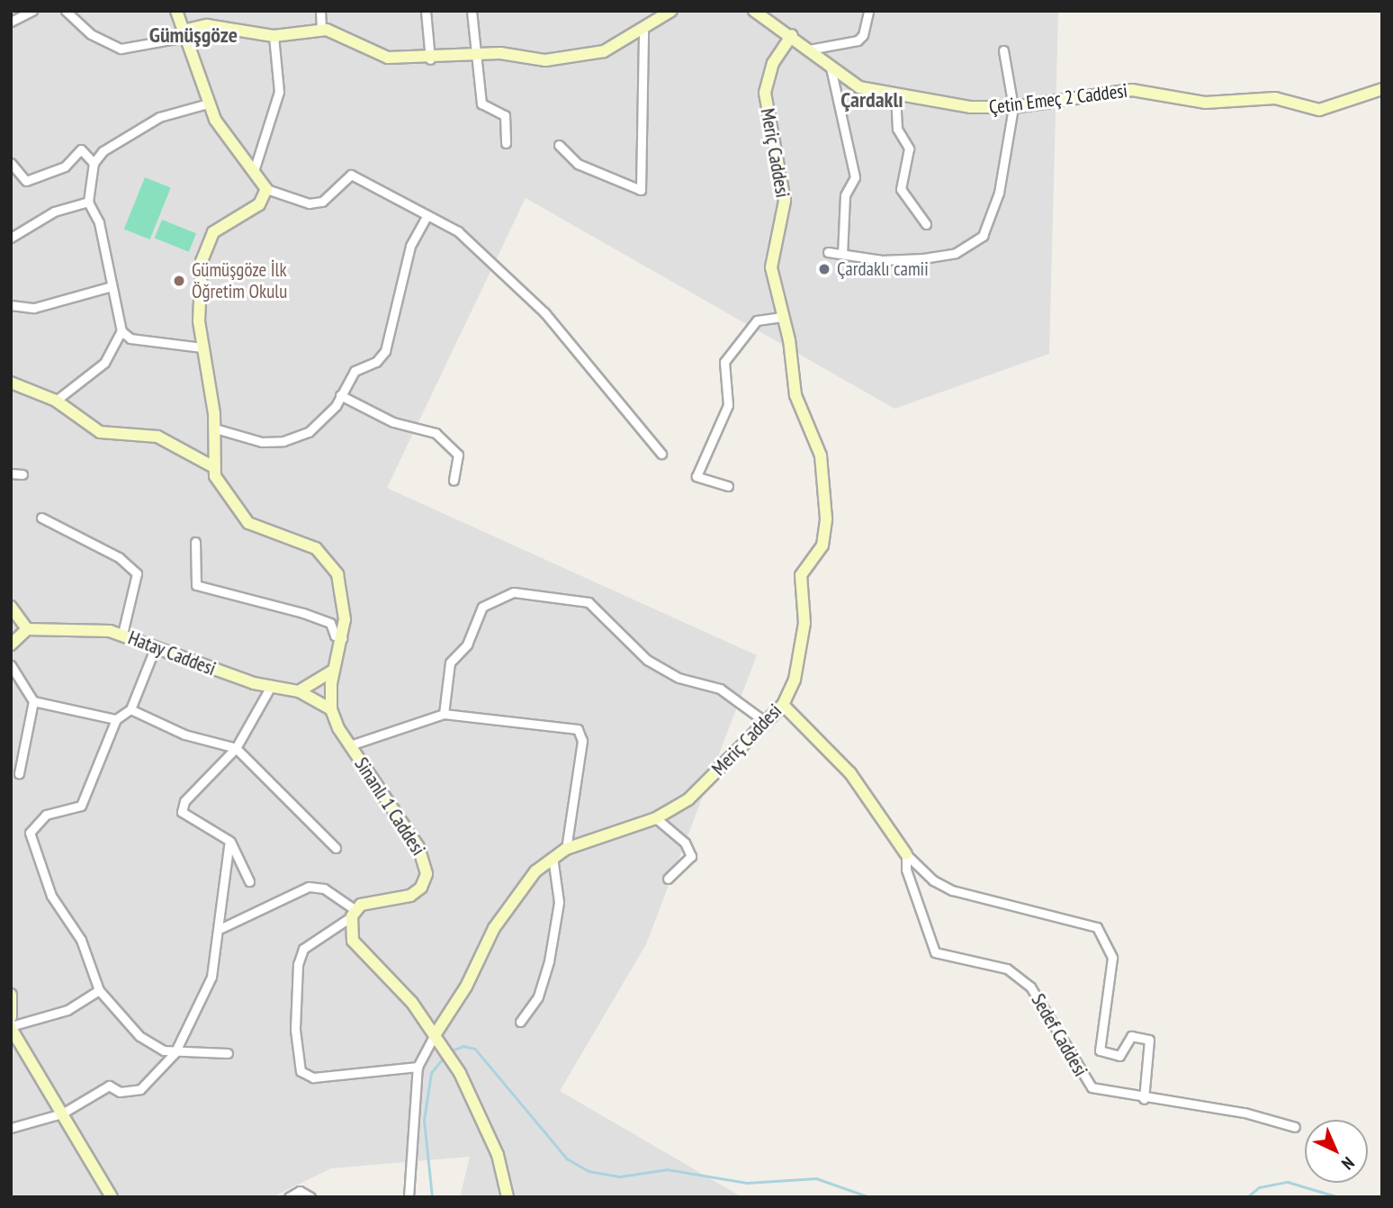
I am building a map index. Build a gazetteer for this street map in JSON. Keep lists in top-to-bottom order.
{
  "streets": {
    "street": [
      "Çetin Emeç 2 Caddesi",
      "Meriç Caddesi",
      "Hatay Caddesi",
      "Sinanlı 1 Caddesi",
      "Sedef Caddesi"
    ]
  },
  "crossings": [
    ["Çetin Emeç 2 Caddesi", "Meriç Caddesi"],
    ["Meriç Caddesi", "Sedef Caddesi"],
    ["Hatay Caddesi", "Sinanlı 1 Caddesi"]
  ],
  "districts": ["Gümüşgöze", "Çardaklı"],
  "places": ["Çardaklı camii", "Gümüşgöze İlk Öğretim Okulu"],
  "north": "bottom right"
}
